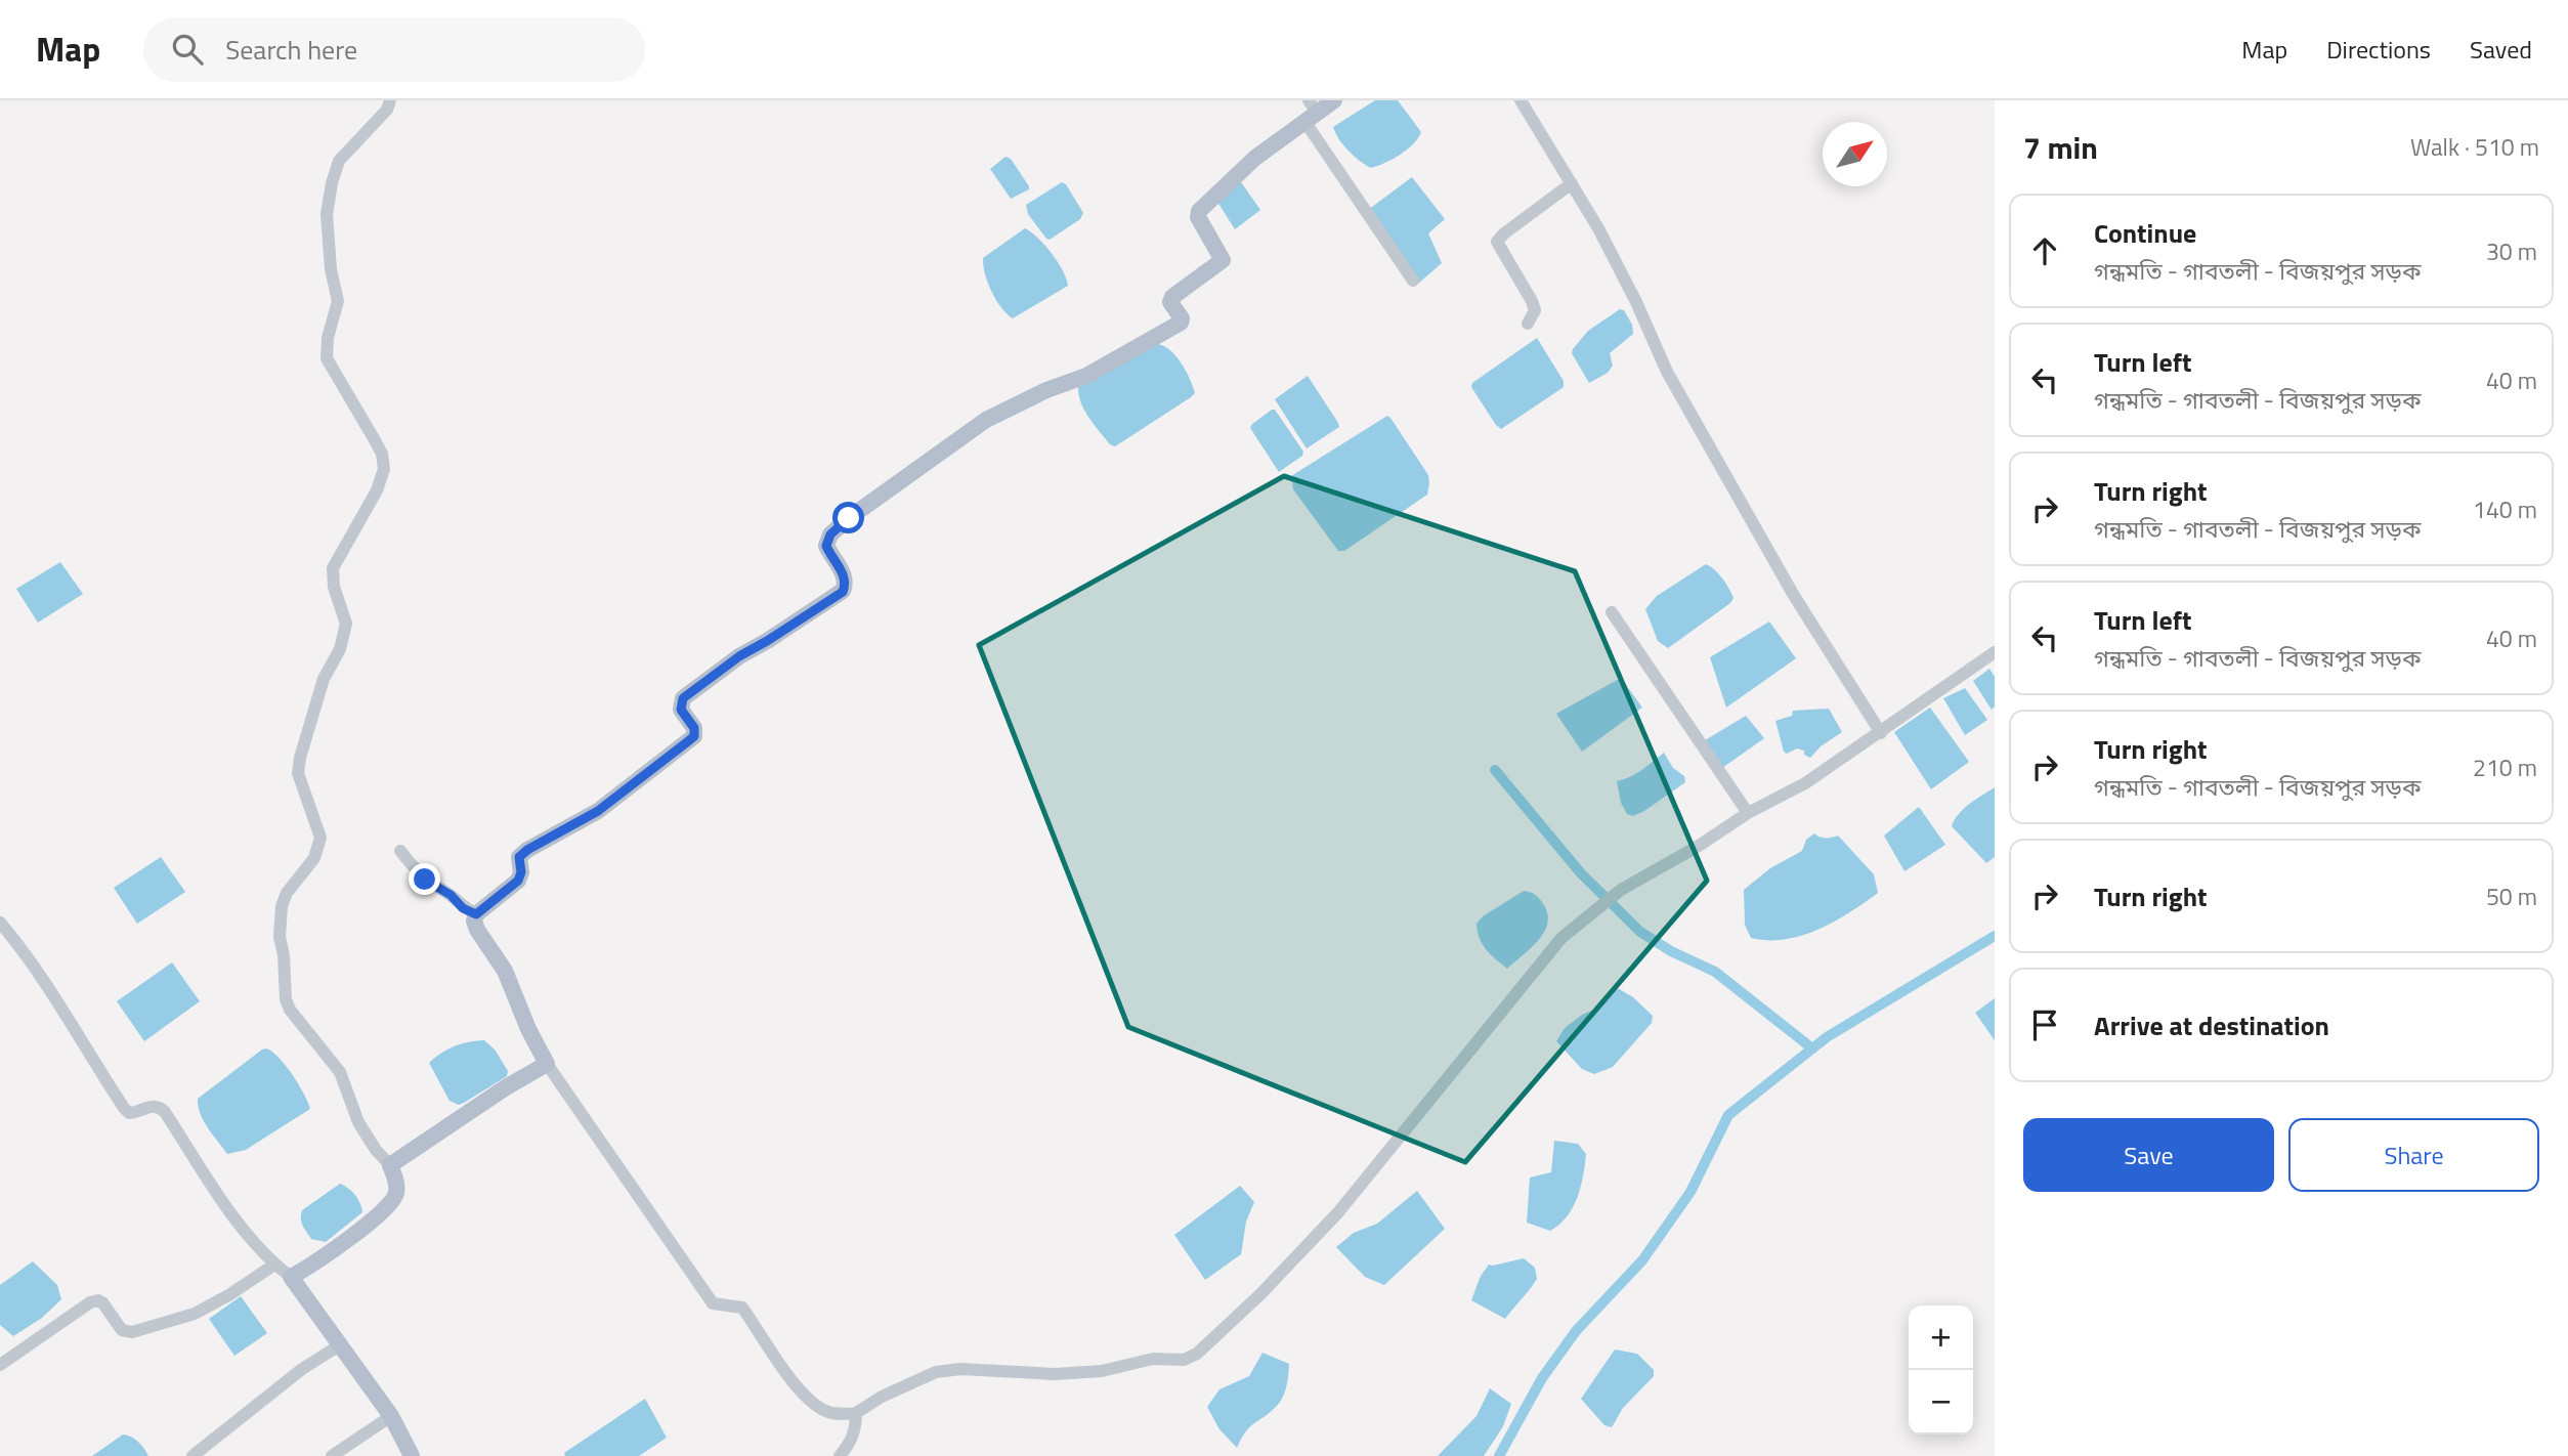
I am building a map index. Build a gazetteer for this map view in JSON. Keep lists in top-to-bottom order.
{
  "north": "top right",
  "page": {
    "header": "Map",
    "search": "Search here",
    "nav": ["Map", "Directions", "Saved"],
    "heading": ["7 min", "Walk · 510 m"],
    "list": [
      ["Continue", "গন্ধমতি - গাবতলী - বিজয়পুর সড়ক", "30 m"],
      ["Turn left", "গন্ধমতি - গাবতলী - বিজয়পুর সড়ক", "40 m"],
      ["Turn right", "গন্ধমতি - গাবতলী - বিজয়পুর সড়ক", "140 m"],
      ["Turn left", "গন্ধমতি - গাবতলী - বিজয়পুর সড়ক", "40 m"],
      ["Turn right", "গন্ধমতি - গাবতলী - বিজয়পুর সড়ক", "210 m"],
      ["Turn right", "50 m"],
      "Arrive at destination"
    ],
    "buttons": ["Save", "Share"],
    "map_buttons": ["+", "−"]
  }
}
